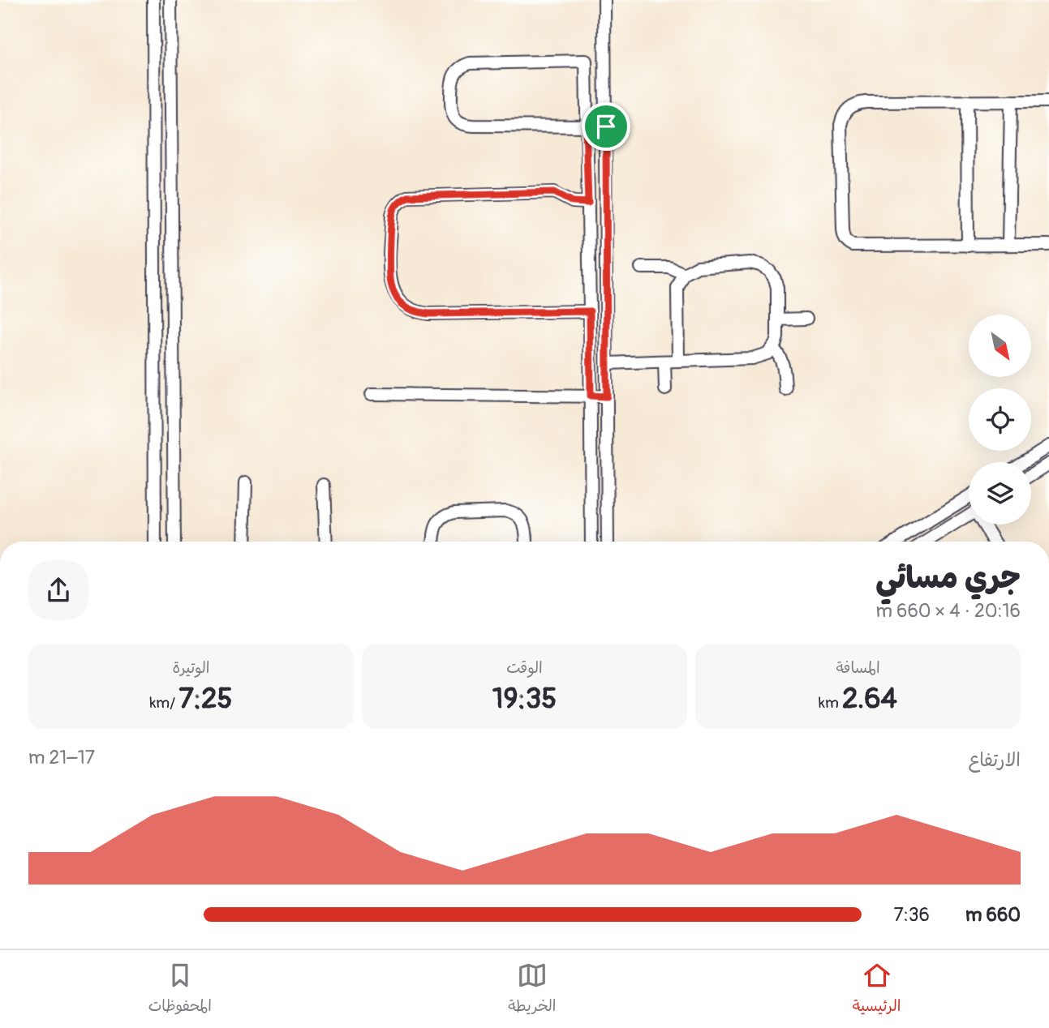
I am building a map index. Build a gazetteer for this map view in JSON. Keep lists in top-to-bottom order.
{
  "north": "bottom right",
  "page": {
    "heading": ["جري مسائي", "20:16 · 4 × 660 m"],
    "stats": [
      ["المسافة", "2.64 km"],
      ["الوقت", "19:35"],
      ["الوتيرة", "7:25 /km"]
    ],
    "chart": ["الارتفاع", "17–21 m"],
    "list": [
      {
        "name": "660 m",
        "note": "7:36"
      }
    ],
    "tabs": ["الرئيسية", "الخريطة", "المحفوظات"]
  }
}
